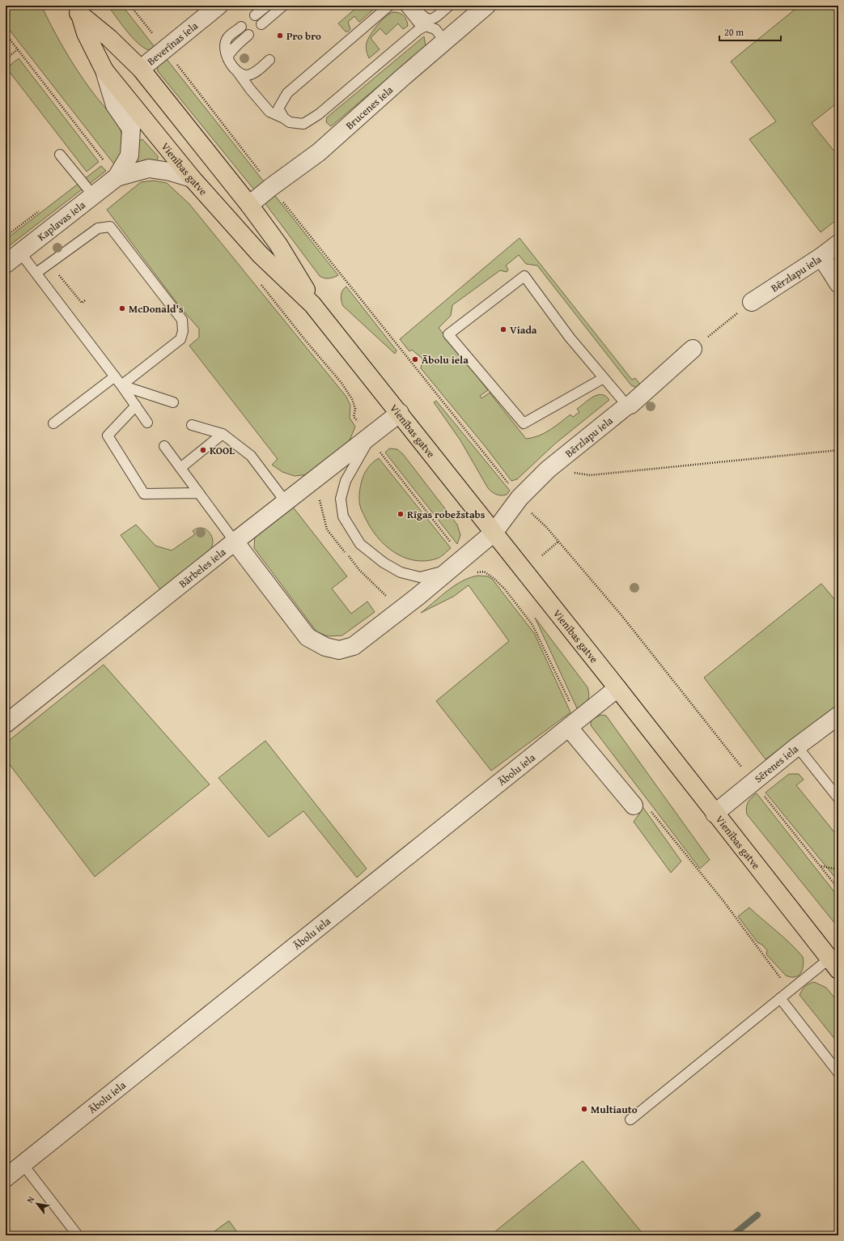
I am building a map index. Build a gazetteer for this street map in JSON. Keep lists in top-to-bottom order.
{
  "streets": {
    "highway": ["Vienības gatve"],
    "street": [
      "Beverīnas iela",
      "Brucenes iela",
      "Kaplavas iela",
      "Bērzlapu iela",
      "Bārbeles iela",
      "Sērenes iela",
      "Ābolu iela"
    ]
  },
  "crossings": [
    ["Beverīnas iela", "Vienības gatve"],
    ["Brucenes iela", "Vienības gatve"],
    ["Vienības gatve", "Kaplavas iela"],
    ["Vienības gatve", "Bērzlapu iela"],
    ["Vienības gatve", "Bārbeles iela"],
    ["Vienības gatve", "Sērenes iela"],
    ["Vienības gatve", "Ābolu iela"],
    ["Bērzlapu iela", "Bārbeles iela"]
  ],
  "places": [
    "Pro bro",
    "McDonald's",
    "Viada",
    "Ābolu iela",
    "KOOL",
    "Rīgas robežstabs",
    "Multiauto"
  ],
  "scale_bar": "20 m",
  "north": "top left"
}
